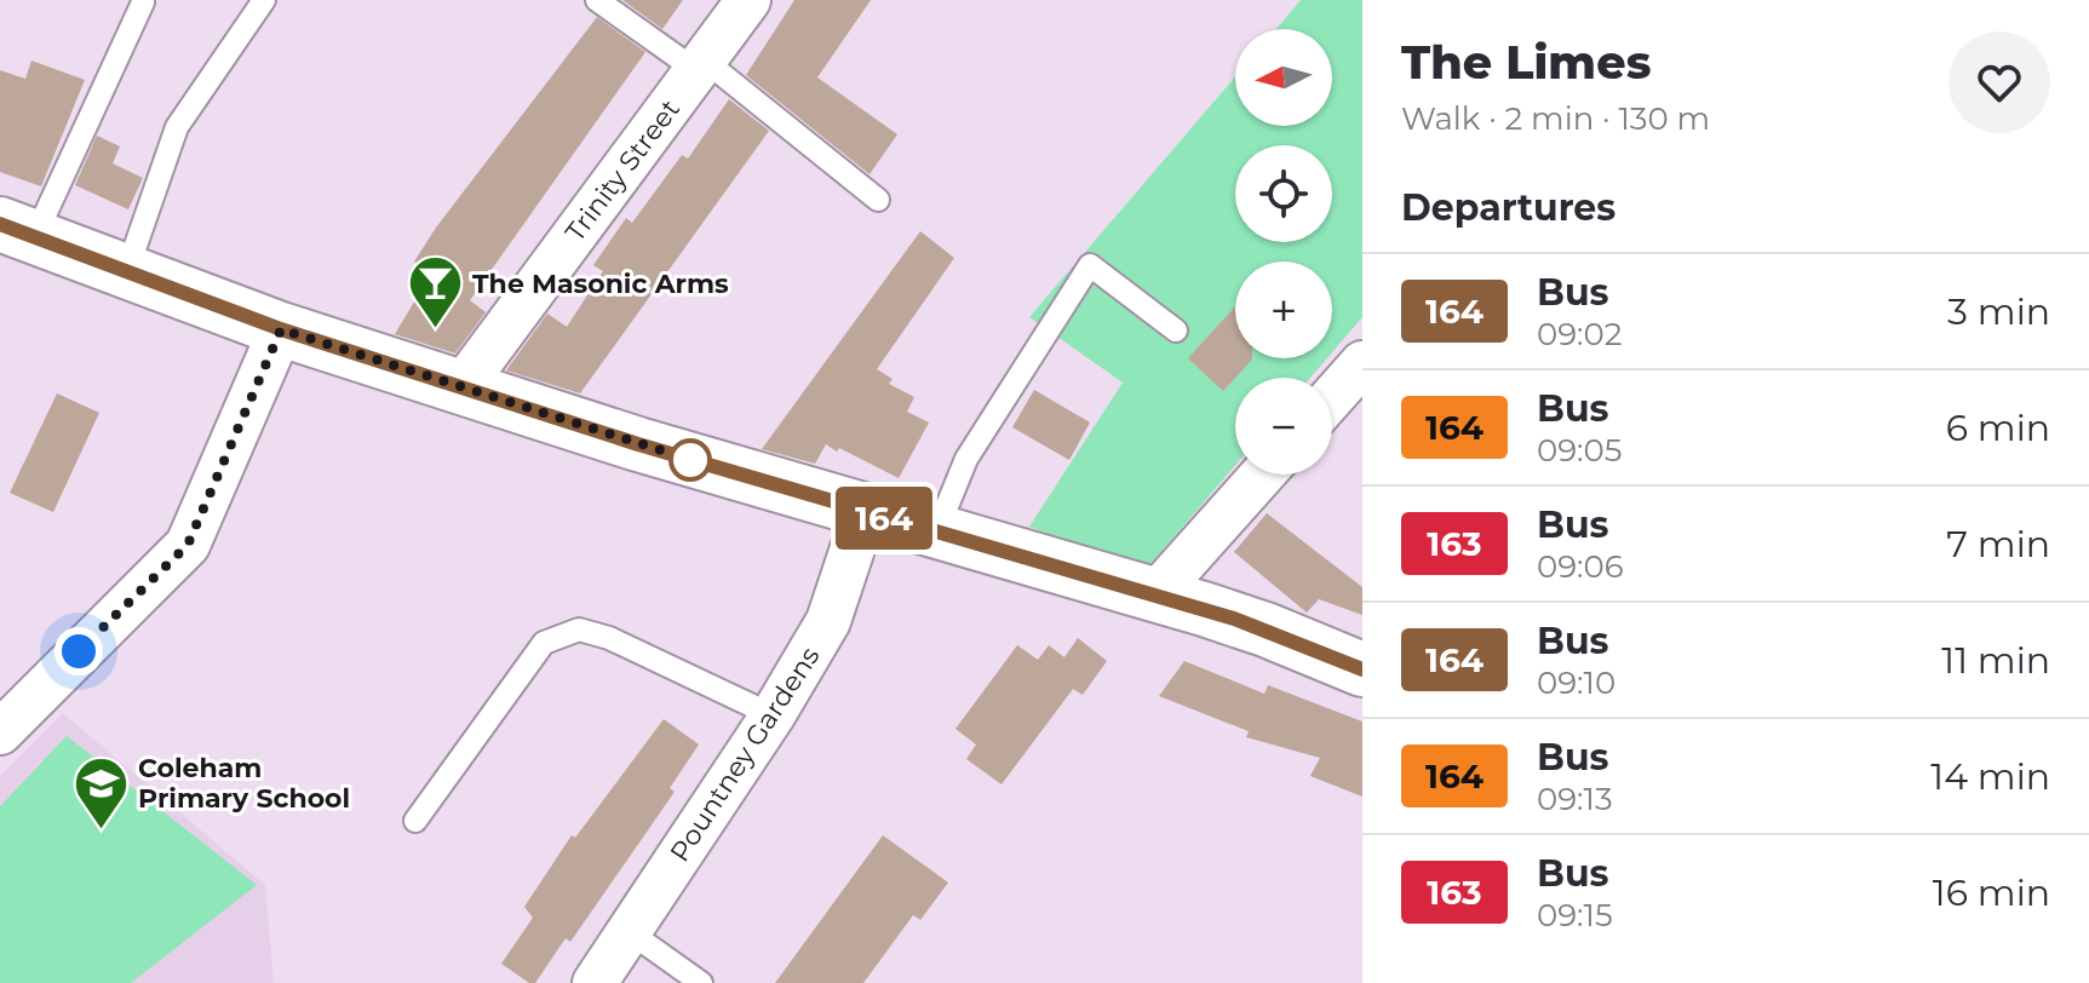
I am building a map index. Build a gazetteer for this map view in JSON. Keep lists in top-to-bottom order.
{
  "streets": {
    "street": ["Trinity Street", "Pountney Gardens"]
  },
  "places": {
    "bar": ["The Masonic Arms"],
    "school or university": ["Coleham Primary School"]
  },
  "lines": ["bus line 164"],
  "north": "left",
  "page": {
    "on_map": "164",
    "heading": [
      ["The Limes", "Walk · 2 min · 130 m"],
      "Departures"
    ],
    "map_buttons": ["+", "−"],
    "list": [
      {
        "mark": "164",
        "name": "Bus",
        "note": "09:02",
        "value": "3 min"
      },
      {
        "mark": "164",
        "name": "Bus",
        "note": "09:05",
        "value": "6 min"
      },
      {
        "mark": "163",
        "name": "Bus",
        "note": "09:06",
        "value": "7 min"
      },
      {
        "mark": "164",
        "name": "Bus",
        "note": "09:10",
        "value": "11 min"
      },
      {
        "mark": "164",
        "name": "Bus",
        "note": "09:13",
        "value": "14 min"
      },
      {
        "mark": "163",
        "name": "Bus",
        "note": "09:15",
        "value": "16 min"
      }
    ]
  }
}
